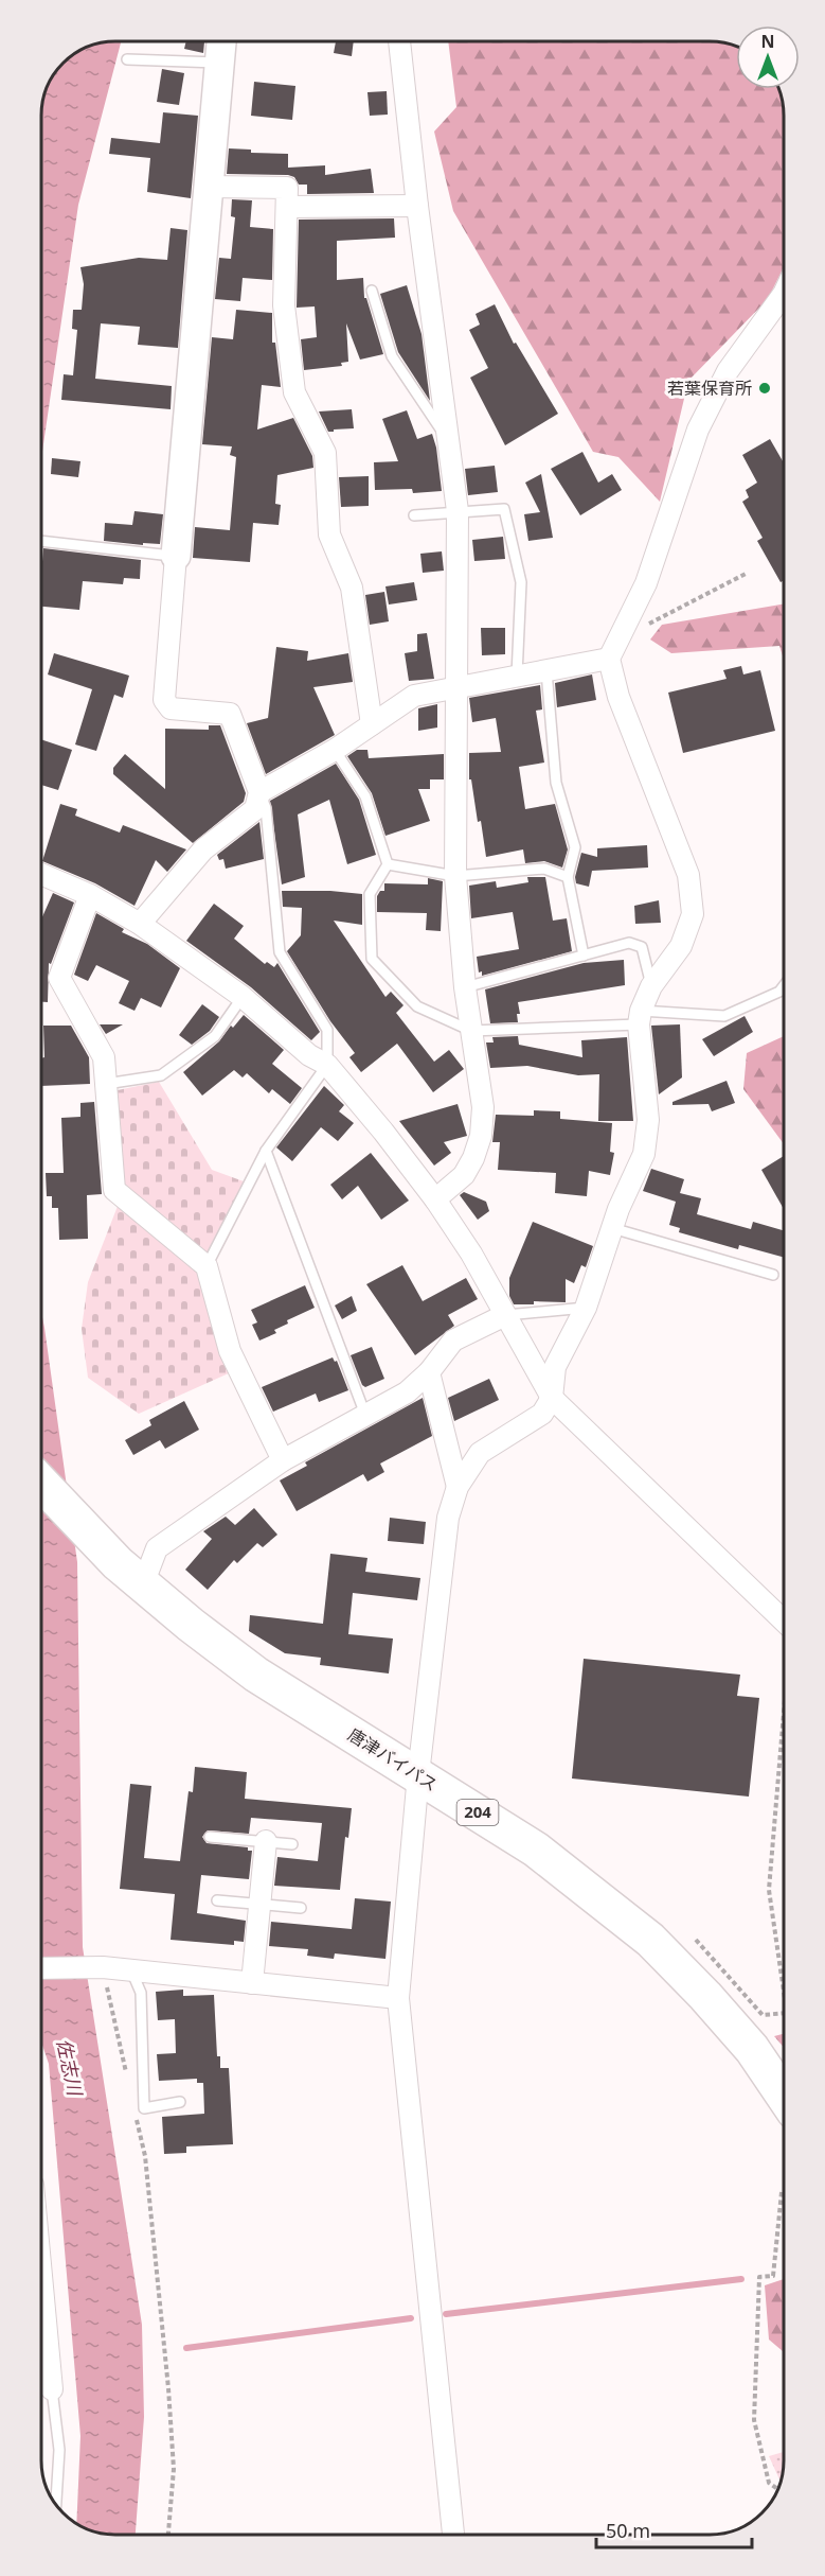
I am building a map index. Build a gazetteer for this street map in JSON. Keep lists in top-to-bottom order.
{
  "streets": {
    "highway": ["唐津バイパス", "204"]
  },
  "water": ["佐志川"],
  "places": ["若葉保育所"],
  "scale_bar": "50 m",
  "north": "top"
}
